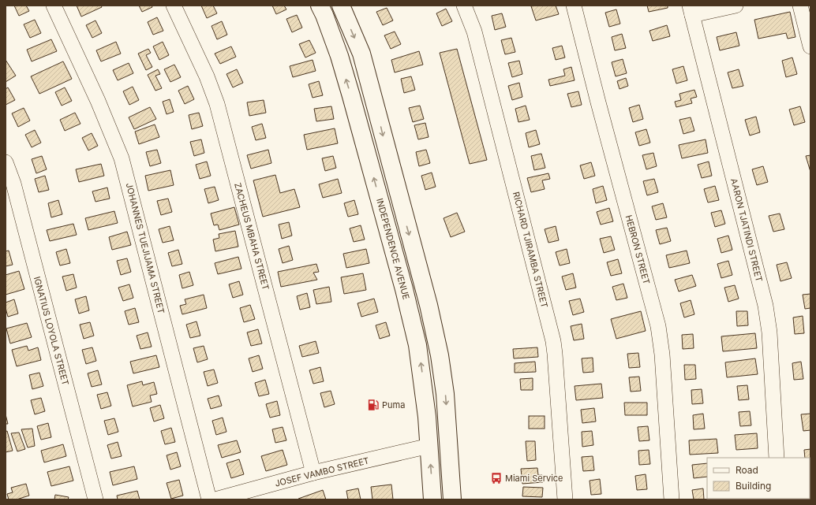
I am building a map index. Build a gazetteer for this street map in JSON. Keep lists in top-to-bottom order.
{
  "streets": {
    "main road": ["INDEPENDENCE AVENUE"],
    "street": [
      "AARON TJATINDI STREET",
      "ZACHEUS MBAHA STREET",
      "JOHANNES TUEJIJAMA STREET",
      "RICHARD TJIRAMBA STREET",
      "HEBRON STREET",
      "IGNATIUS LOYOLA STREET",
      "JOSEF VAMBO STREET"
    ]
  },
  "crossings": [
    ["ZACHEUS MBAHA STREET", "JOSEF VAMBO STREET"],
    ["INDEPENDENCE AVENUE", "JOSEF VAMBO STREET"]
  ],
  "places": {
    "fuel station": ["Puma"],
    "bus stop": ["Miami Service"]
  },
  "legend": ["Road", "Building"]
}
